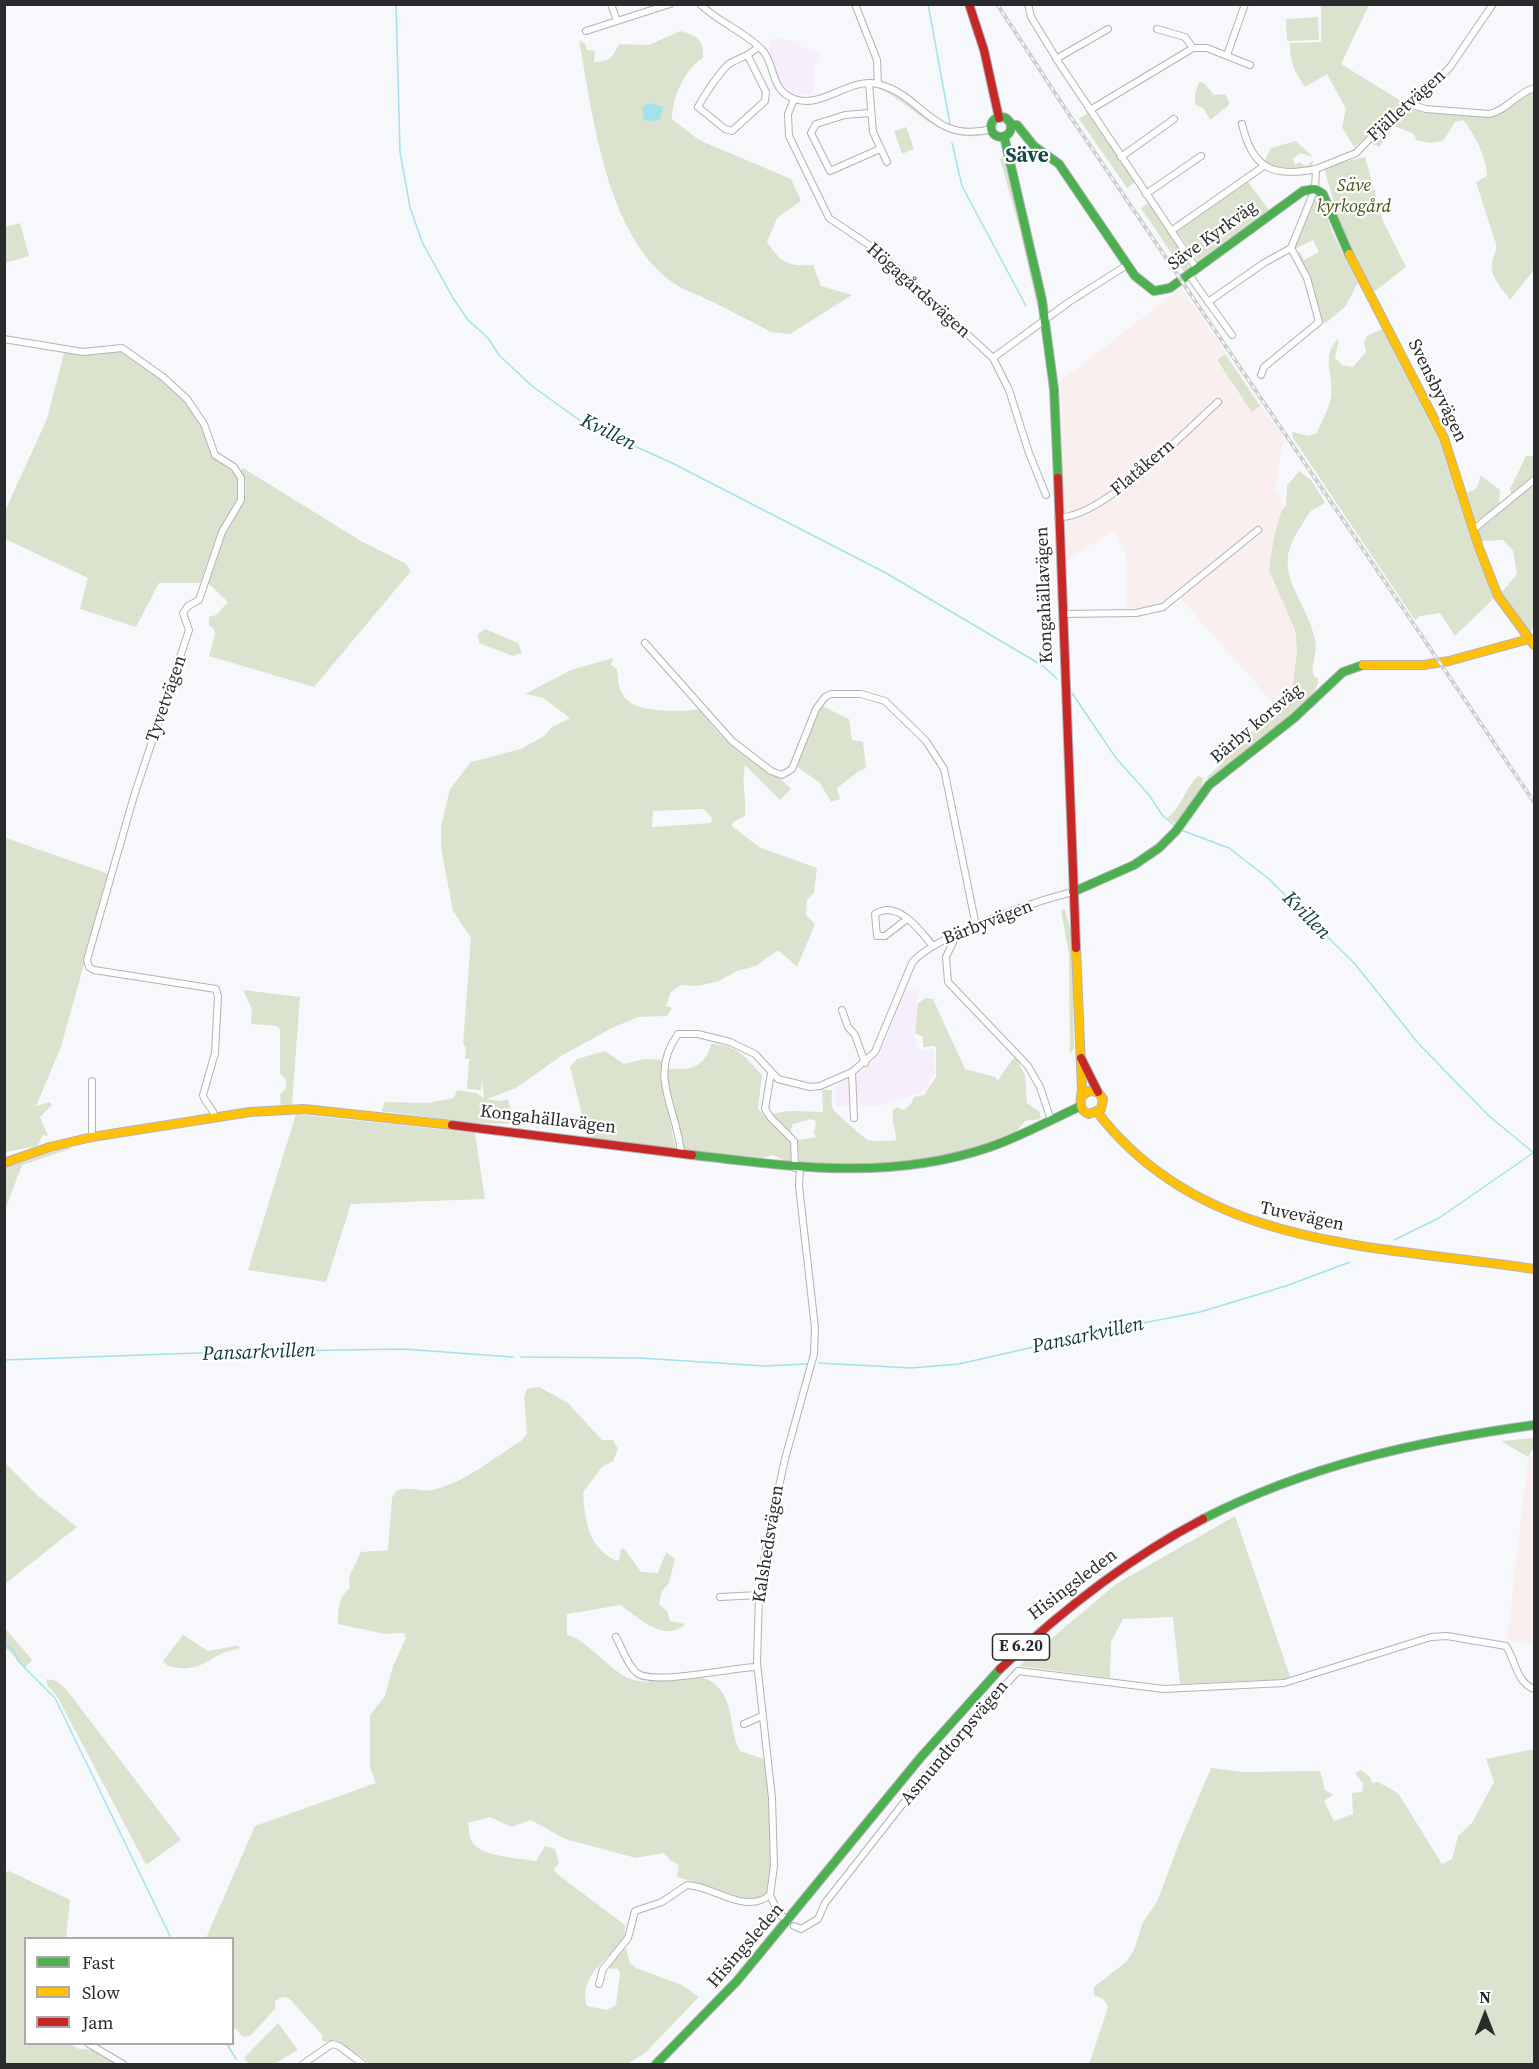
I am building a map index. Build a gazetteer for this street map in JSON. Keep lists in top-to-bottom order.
{
  "streets": {
    "main road": [
      "Säve Kyrkväg",
      "Svensbyvägen",
      "Kongahällavägen",
      "Bärby korsväg",
      "Tuvevägen",
      "Hisingsleden",
      "E 6.20"
    ],
    "street": [
      "Fjälletvägen",
      "Högagårdsvägen",
      "Flatåkern",
      "Tyvetvägen",
      "Bärbyvägen",
      "Kalshedsvägen",
      "Asmundtorpsvägen"
    ]
  },
  "crossings": [
    ["Säve Kyrkväg", "Svensbyvägen"],
    ["Svensbyvägen", "Bärby korsväg"],
    ["Flatåkern", "Kongahällavägen"],
    ["Kongahällavägen", "Tyvetvägen"],
    ["Kongahällavägen", "Bärby korsväg"],
    ["Kongahällavägen", "Bärbyvägen"],
    ["Kongahällavägen", "Tuvevägen"],
    ["Kongahällavägen", "Kalshedsvägen"],
    ["Bärby korsväg", "Bärbyvägen"]
  ],
  "districts": ["Säve"],
  "water": ["Kvillen", "Pansarkvillen"],
  "parks": ["Säve kyrkogård"],
  "legend": ["Fast", "Slow", "Jam"],
  "north": "top"
}
